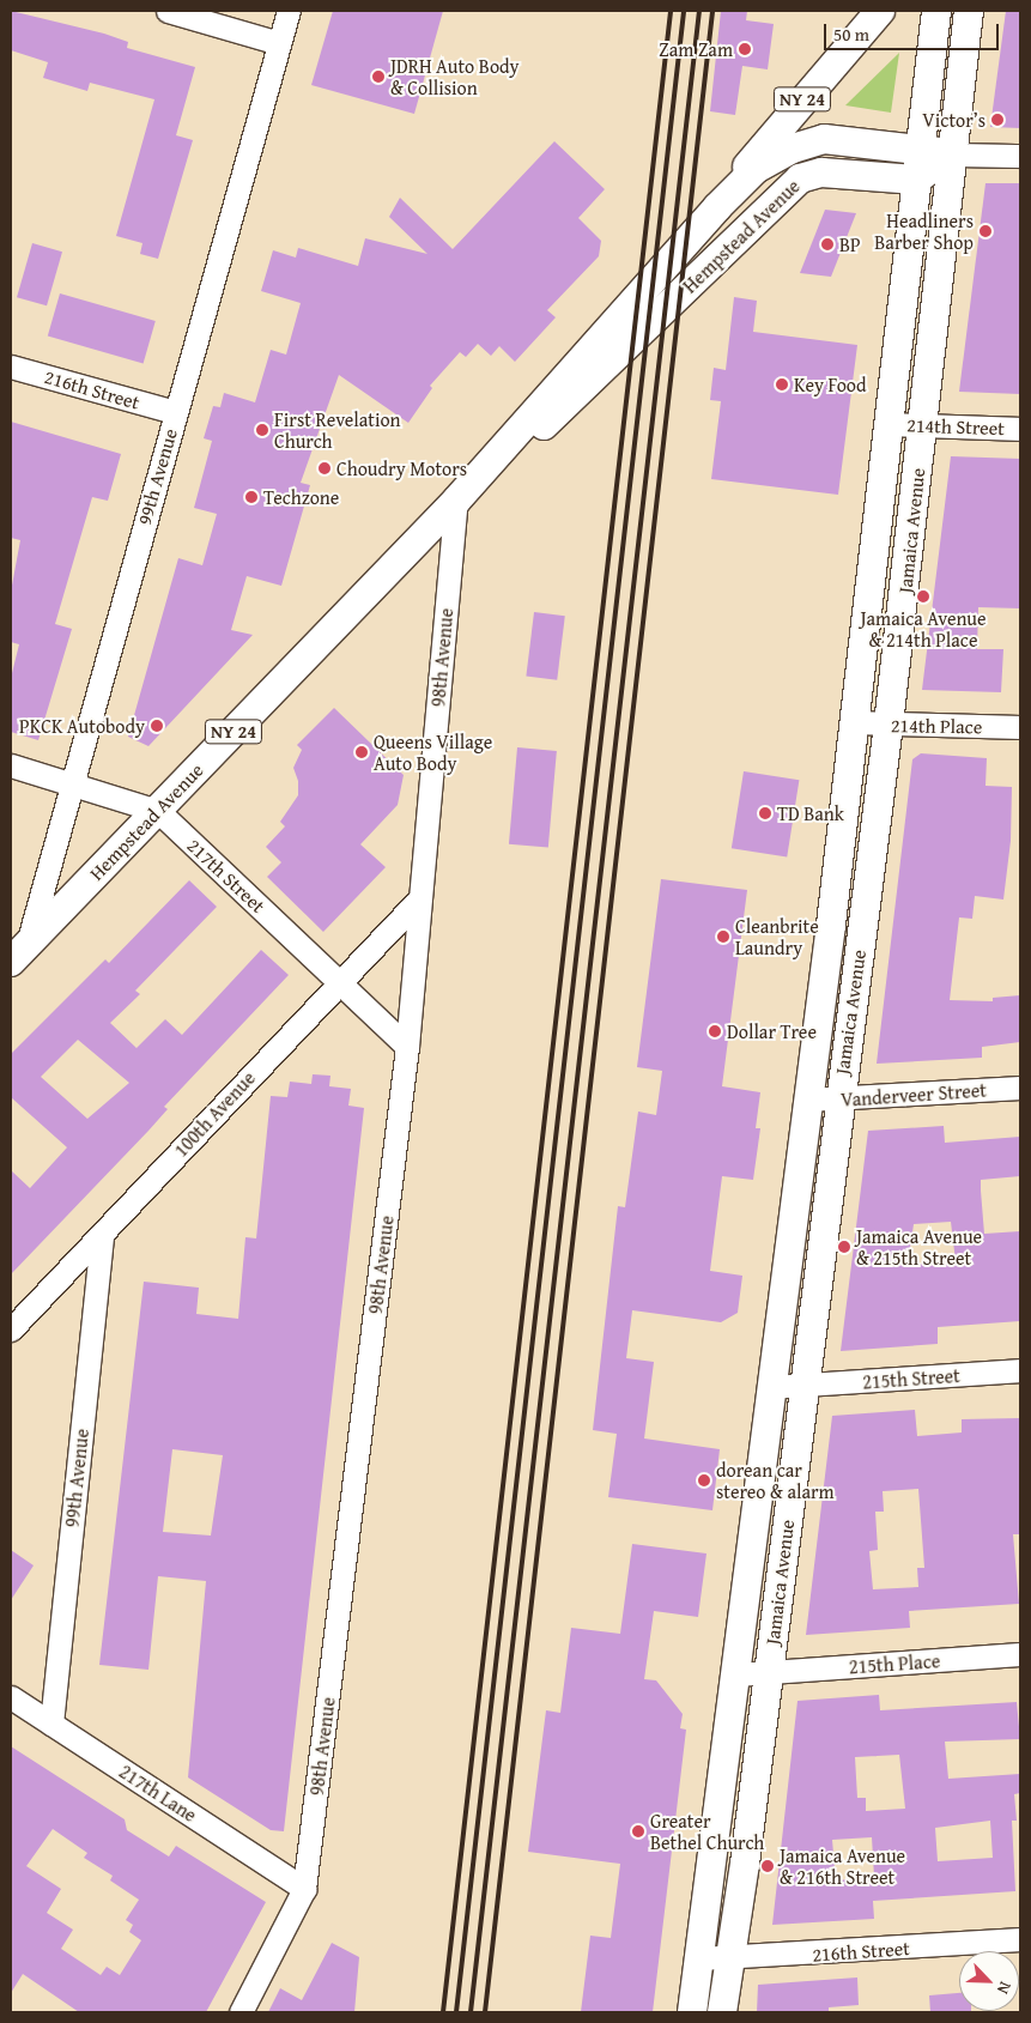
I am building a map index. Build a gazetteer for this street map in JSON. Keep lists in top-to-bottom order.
{
  "streets": {
    "main road": ["NY 24", "Hempstead Avenue", "Jamaica Avenue"],
    "street": [
      "216th Street",
      "214th Street",
      "99th Avenue",
      "98th Avenue",
      "214th Place",
      "217th Street",
      "Vanderveer Street",
      "100th Avenue",
      "215th Street",
      "215th Place",
      "217th Lane"
    ]
  },
  "crossings": [
    ["NY 24", "Hempstead Avenue"],
    ["Hempstead Avenue", "99th Avenue"],
    ["Hempstead Avenue", "Jamaica Avenue"],
    ["Hempstead Avenue", "98th Avenue"],
    ["Hempstead Avenue", "217th Street"],
    ["216th Street", "99th Avenue"],
    ["216th Street", "Jamaica Avenue"],
    ["214th Street", "Jamaica Avenue"],
    ["99th Avenue", "217th Street"],
    ["99th Avenue", "100th Avenue"],
    ["99th Avenue", "217th Lane"],
    ["Jamaica Avenue", "214th Place"],
    ["Jamaica Avenue", "Vanderveer Street"],
    ["Jamaica Avenue", "215th Street"],
    ["Jamaica Avenue", "215th Place"],
    ["98th Avenue", "217th Street"],
    ["98th Avenue", "100th Avenue"],
    ["98th Avenue", "217th Lane"],
    ["217th Street", "100th Avenue"]
  ],
  "places": [
    "Zam Zam",
    "JDRH Auto Body & Collision",
    "Victor’s",
    "Headliners Barber Shop",
    "BP",
    "Key Food",
    "First Revelation Church",
    "Choudry Motors",
    "Techzone",
    "Jamaica Avenue & 214th Place",
    "PKCK Autobody",
    "Queens Village Auto Body",
    "TD Bank",
    "Cleanbrite Laundry",
    "Dollar Tree",
    "Jamaica Avenue & 215th Street",
    "dorean car stereo & alarm",
    "Greater Bethel Church",
    "Jamaica Avenue & 216th Street"
  ],
  "scale_bar": "50 m",
  "north": "bottom right"
}
